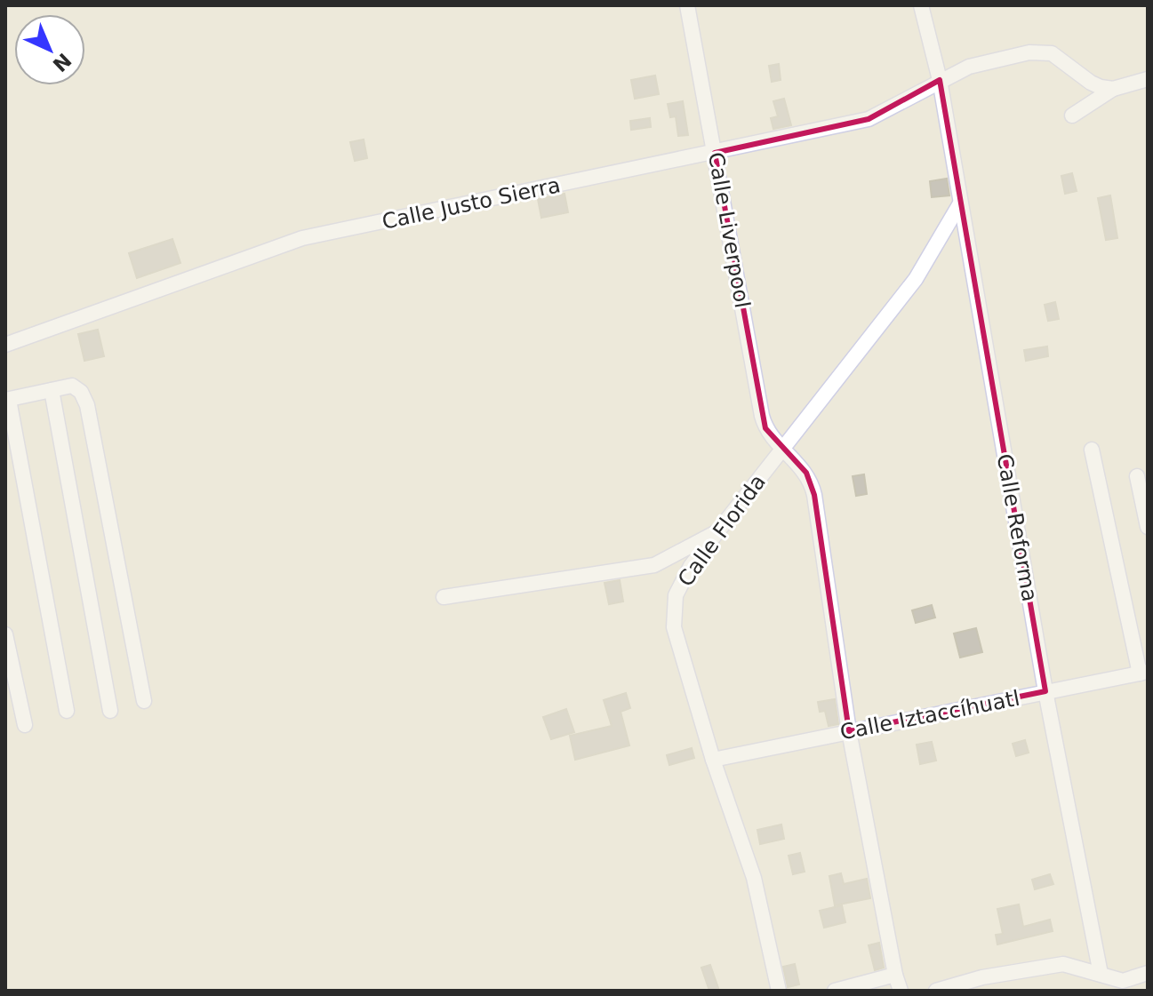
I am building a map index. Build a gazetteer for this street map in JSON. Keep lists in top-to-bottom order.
{
  "streets": {
    "street": [
      "Calle Justo Sierra",
      "Calle Liverpool",
      "Calle Reforma",
      "Calle Florida",
      "Calle Iztaccíhuatl"
    ]
  },
  "crossings": [
    ["Calle Justo Sierra", "Calle Liverpool"],
    ["Calle Justo Sierra", "Calle Reforma"],
    ["Calle Liverpool", "Calle Florida"],
    ["Calle Liverpool", "Calle Iztaccíhuatl"],
    ["Calle Reforma", "Calle Florida"],
    ["Calle Reforma", "Calle Iztaccíhuatl"],
    ["Calle Florida", "Calle Iztaccíhuatl"]
  ],
  "north": "bottom right"
}
